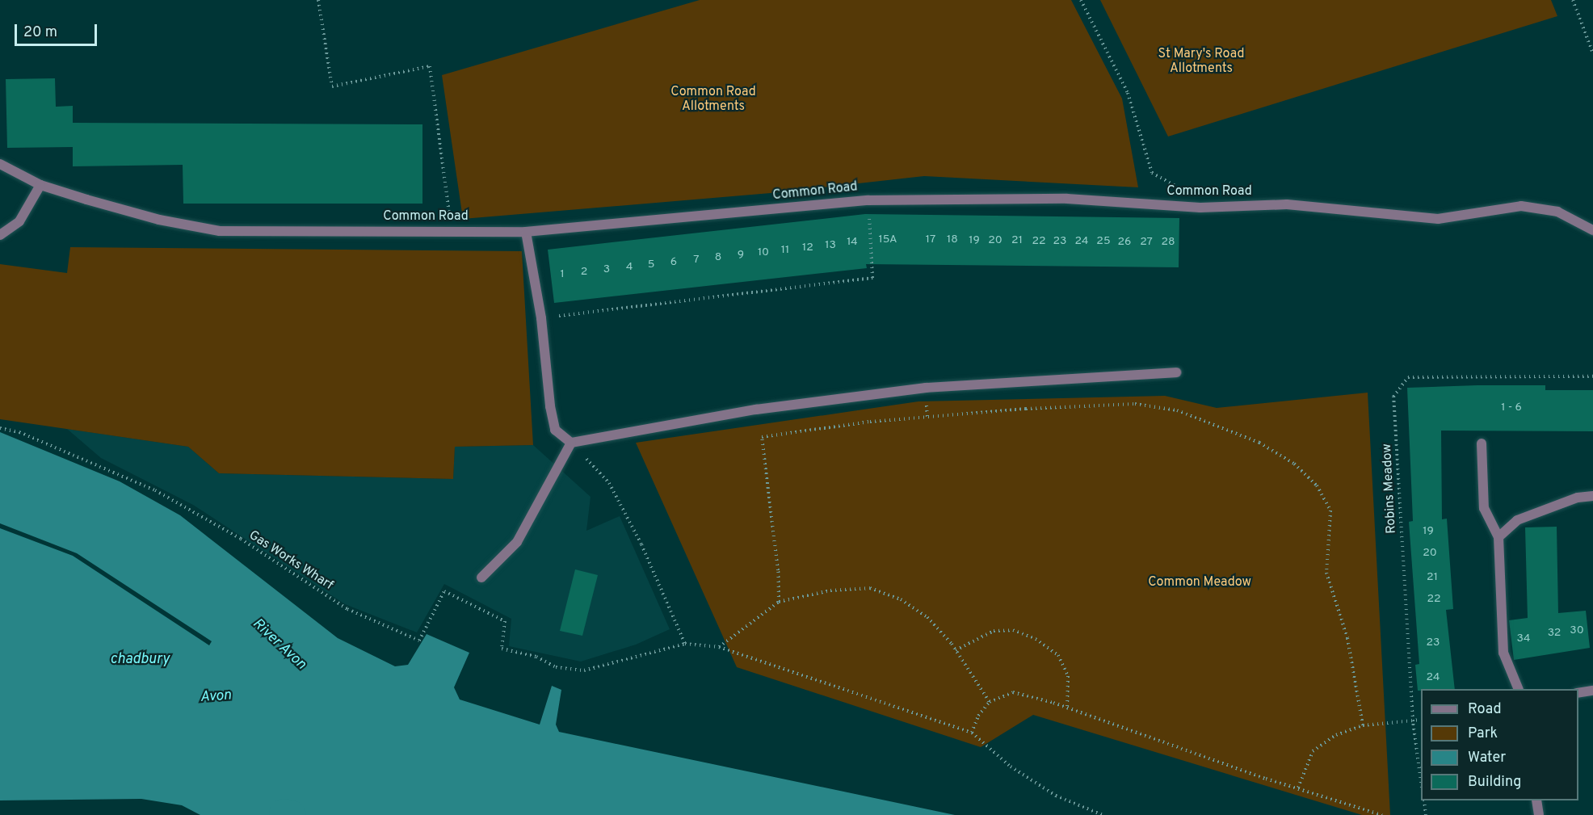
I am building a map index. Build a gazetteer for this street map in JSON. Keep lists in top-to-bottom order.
{
  "streets": {
    "street": ["Common Road"],
    "path": ["Robins Meadow", "Gas Works Wharf"]
  },
  "water": ["River Avon", "chadbury", "Avon"],
  "parks": ["St Mary's Road Allotments", "Common Road Allotments", "Common Meadow"],
  "house_numbers": [
    "15A",
    "17",
    "18",
    "19",
    "20",
    "21",
    "22",
    "23",
    "24",
    "25",
    "14",
    "26",
    "27",
    "28",
    "13",
    "12",
    "11",
    "10",
    "9",
    "8",
    "7",
    "6",
    "5",
    "4",
    "3",
    "2",
    "1",
    "1 - 6",
    "19",
    "20",
    "21",
    "22",
    "30",
    "32",
    "34",
    "23",
    "24"
  ],
  "legend": [
    "Road",
    "Park",
    "Water",
    "Building"
  ],
  "scale_bar": "20 m"
}
